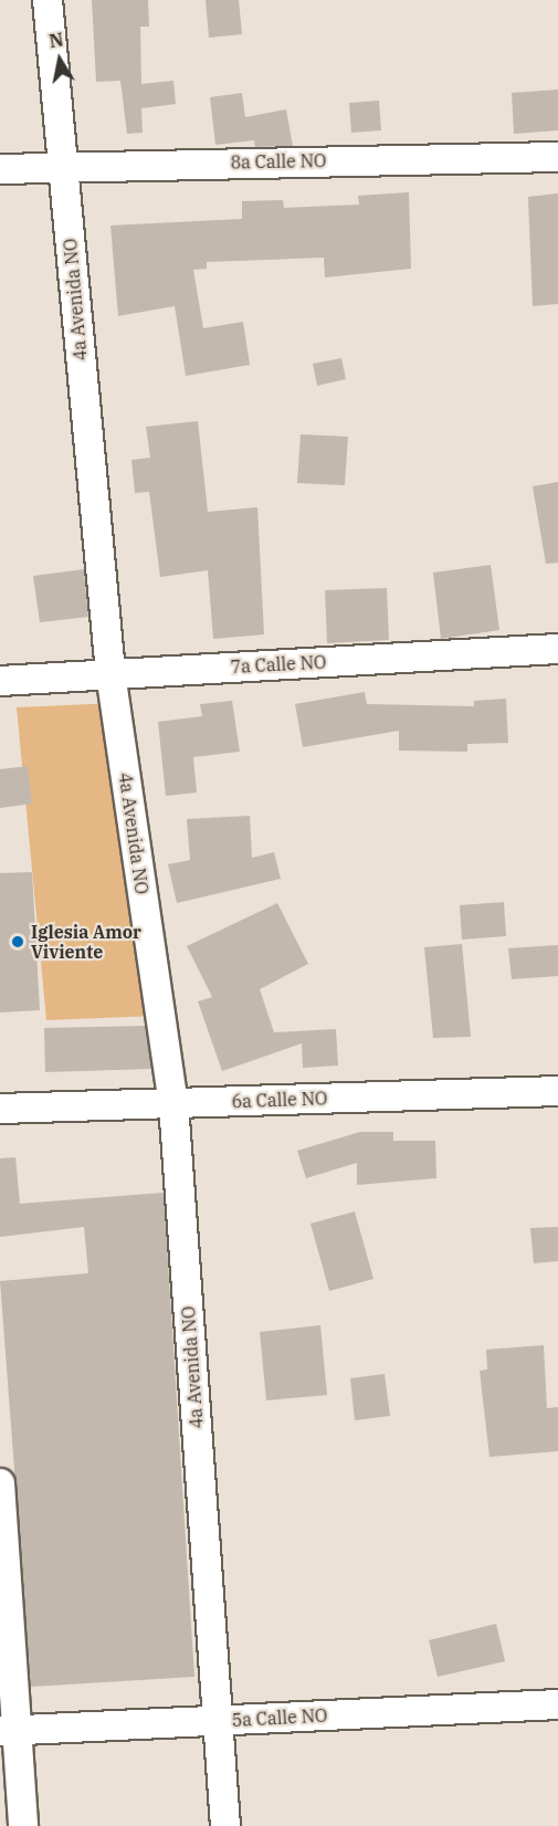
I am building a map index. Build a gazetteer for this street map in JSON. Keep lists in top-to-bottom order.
{
  "streets": {
    "street": [
      "8a Calle NO",
      "4a Avenida NO",
      "7a Calle NO",
      "6a Calle NO",
      "5a Calle NO"
    ]
  },
  "crossings": [
    ["8a Calle NO", "4a Avenida NO"],
    ["4a Avenida NO", "7a Calle NO"],
    ["4a Avenida NO", "6a Calle NO"],
    ["4a Avenida NO", "5a Calle NO"]
  ],
  "places": ["Iglesia Amor Viviente"],
  "north": "top"
}
